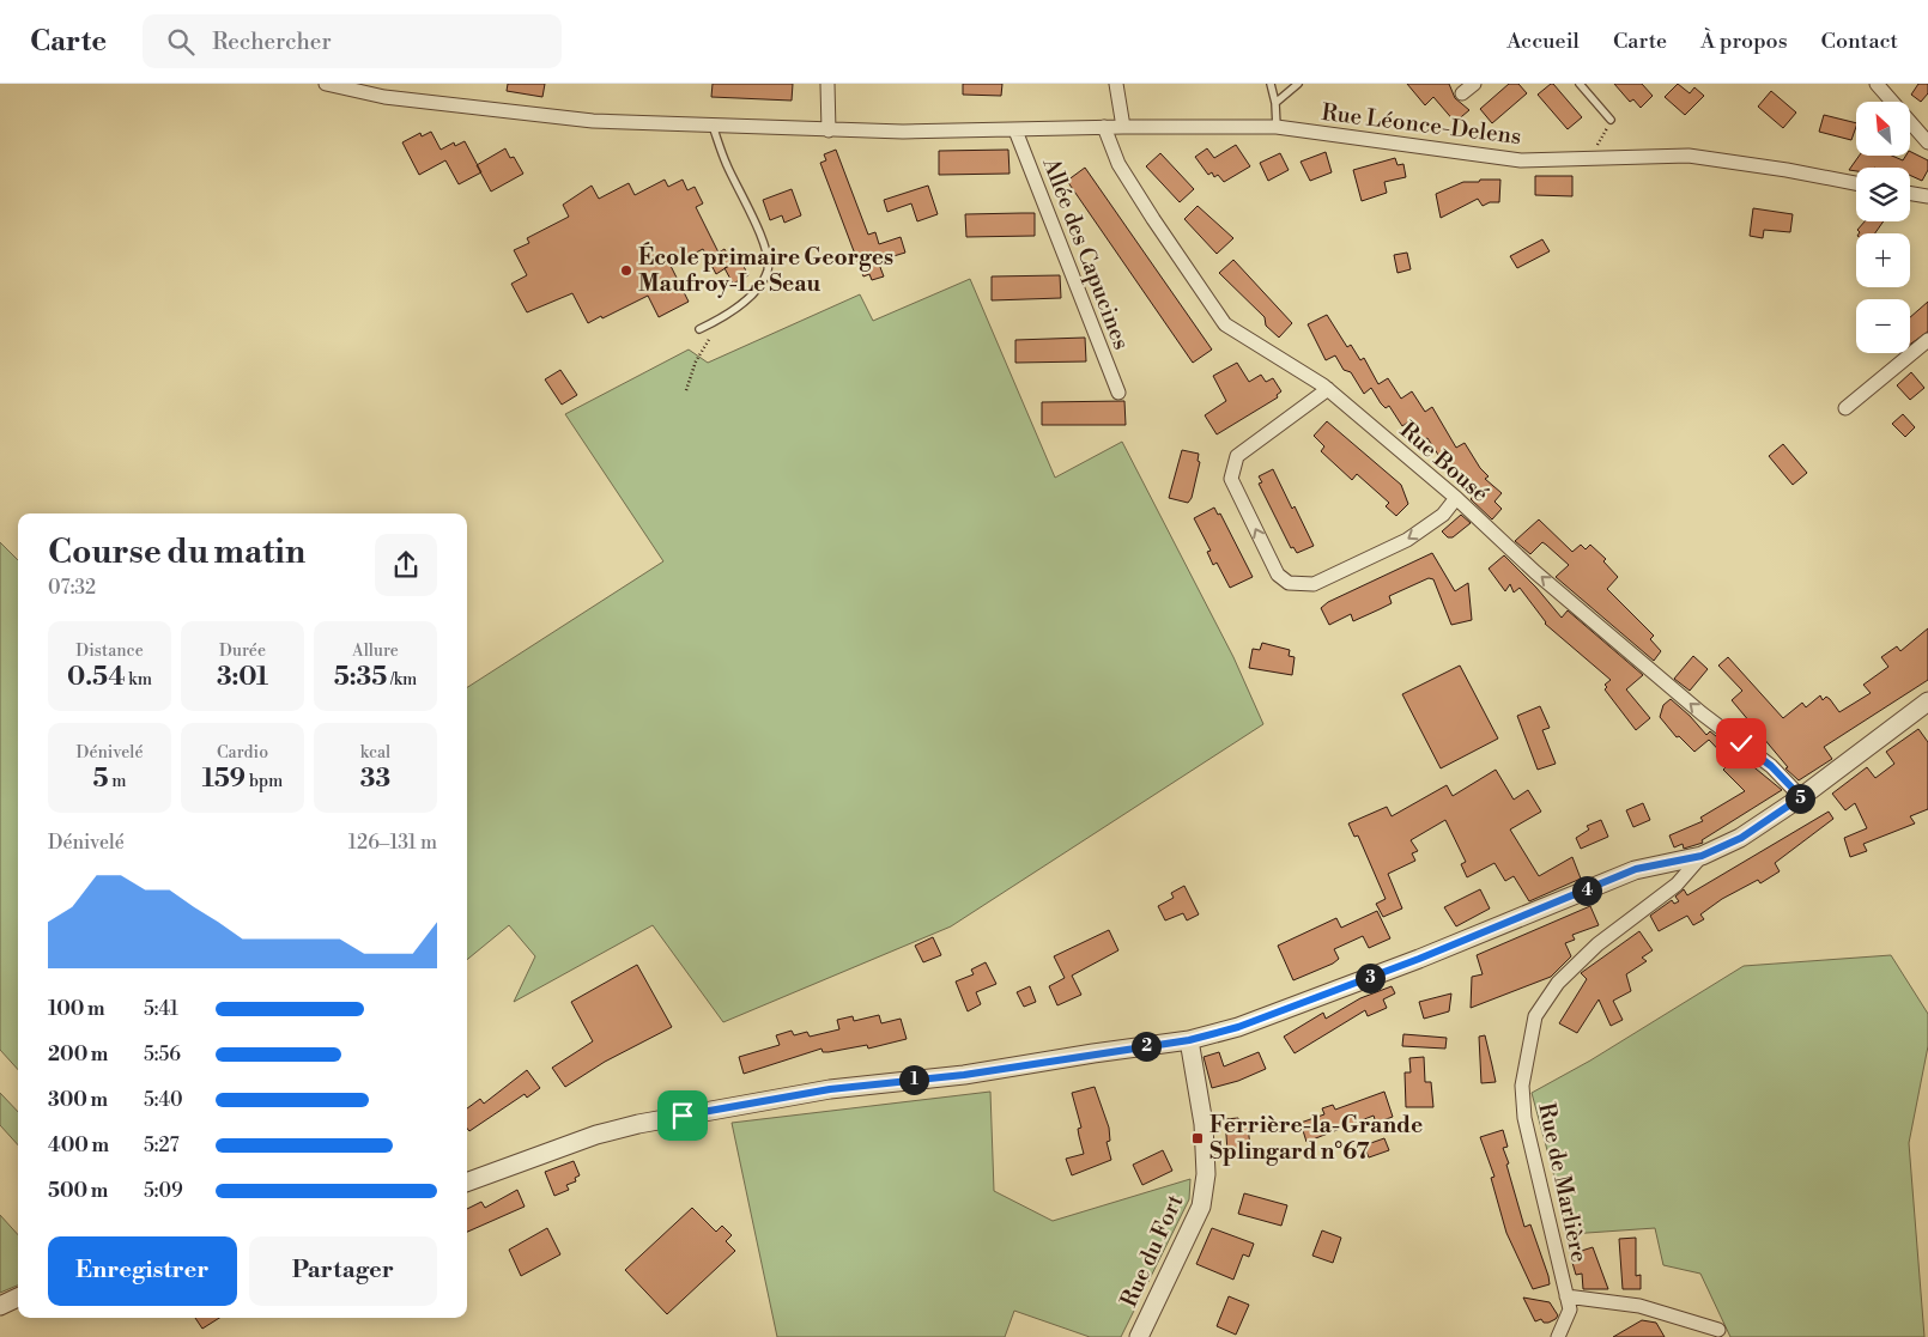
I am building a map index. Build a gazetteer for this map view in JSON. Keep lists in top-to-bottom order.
{
  "streets": {
    "street": [
      "Rue Léonce-Delens",
      "Allée des Capucines",
      "Rue Bousé",
      "Rue de Marlière",
      "Rue du Fort"
    ]
  },
  "crossings": [
    ["Rue Léonce-Delens", "Allée des Capucines"],
    ["Rue Léonce-Delens", "Rue Bousé"]
  ],
  "one_way": ["Rue Bousé"],
  "places": {
    "other": ["École primaire Georges Maufroy-Le Seau"],
    "transit": ["Ferrière-la-Grande Splingard n°67"]
  },
  "north": "top left",
  "page": {
    "header": "Carte",
    "search": "Rechercher",
    "nav": [
      "Accueil",
      "Carte",
      "À propos",
      "Contact"
    ],
    "map_buttons": ["+", "−"],
    "heading": ["Course du matin", "07:32"],
    "stats": [
      ["Distance", "0.54 km"],
      ["Durée", "3:01"],
      ["Allure", "5:35 /km"],
      ["Dénivelé", "5 m"],
      ["Cardio", "159 bpm"],
      ["kcal", "33"]
    ],
    "pins": [
      "5",
      "4",
      "3",
      "2",
      "1"
    ],
    "chart": ["Dénivelé", "126–131 m"],
    "list": [
      {
        "name": "100 m",
        "note": "5:41"
      },
      {
        "name": "200 m",
        "note": "5:56"
      },
      {
        "name": "300 m",
        "note": "5:40"
      },
      {
        "name": "400 m",
        "note": "5:27"
      },
      {
        "name": "500 m",
        "note": "5:09"
      }
    ],
    "buttons": ["Enregistrer", "Partager"]
  }
}
